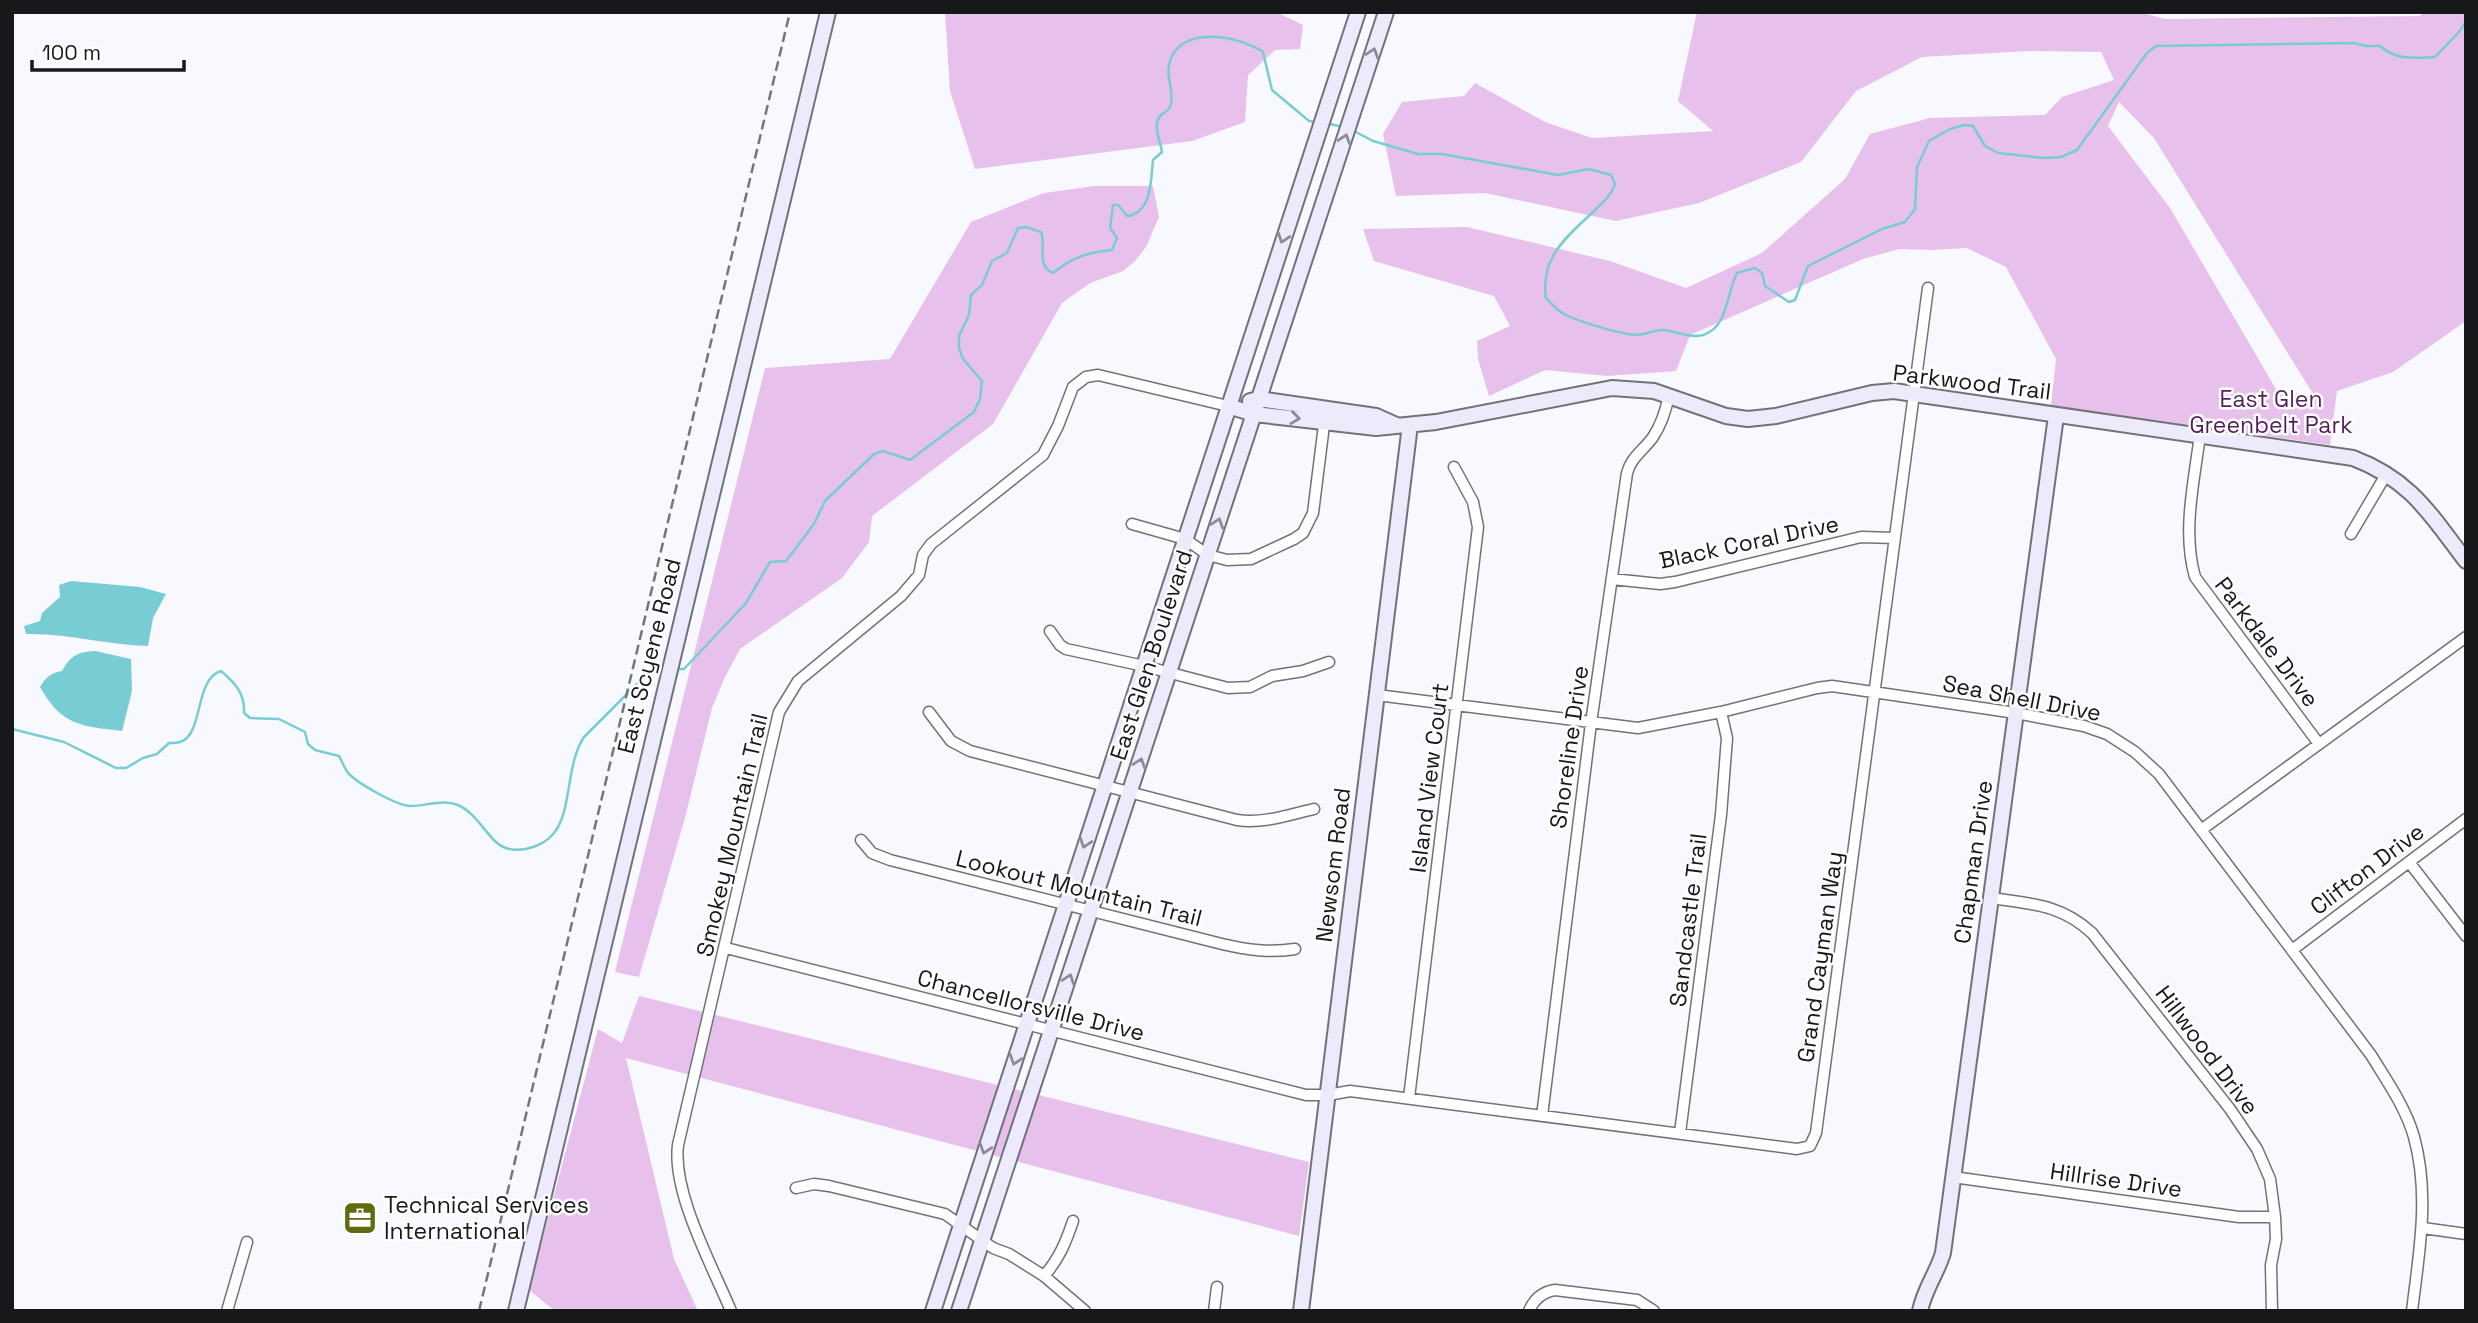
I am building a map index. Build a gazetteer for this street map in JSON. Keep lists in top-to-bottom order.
{
  "streets": {
    "street": [
      "Parkwood Trail",
      "Black Coral Drive",
      "Parkdale Drive",
      "East Glen Boulevard",
      "East Scyene Road",
      "Sea Shell Drive",
      "Shoreline Drive",
      "Island View Court",
      "Smokey Mountain Trail",
      "Chapman Drive",
      "Newsom Road",
      "Clifton Drive",
      "Lookout Mountain Trail",
      "Sandcastle Trail",
      "Grand Cayman Way",
      "Chancellorsville Drive",
      "Hillwood Drive",
      "Hillrise Drive"
    ]
  },
  "crossings": [
    ["Parkwood Trail", "Parkdale Drive"],
    ["Parkwood Trail", "East Glen Boulevard"],
    ["Parkwood Trail", "Shoreline Drive"],
    ["Parkwood Trail", "Smokey Mountain Trail"],
    ["Parkwood Trail", "Chapman Drive"],
    ["Parkwood Trail", "Newsom Road"],
    ["Parkwood Trail", "Grand Cayman Way"],
    ["Black Coral Drive", "Shoreline Drive"],
    ["Black Coral Drive", "Grand Cayman Way"],
    ["East Glen Boulevard", "Smokey Mountain Trail"],
    ["East Glen Boulevard", "Lookout Mountain Trail"],
    ["East Glen Boulevard", "Chancellorsville Drive"],
    ["Sea Shell Drive", "Shoreline Drive"],
    ["Sea Shell Drive", "Island View Court"],
    ["Sea Shell Drive", "Chapman Drive"],
    ["Sea Shell Drive", "Newsom Road"],
    ["Sea Shell Drive", "Clifton Drive"],
    ["Sea Shell Drive", "Sandcastle Trail"],
    ["Sea Shell Drive", "Grand Cayman Way"],
    ["Shoreline Drive", "Grand Cayman Way"],
    ["Island View Court", "Grand Cayman Way"],
    ["Smokey Mountain Trail", "Chancellorsville Drive"],
    ["Chapman Drive", "Hillwood Drive"],
    ["Chapman Drive", "Hillrise Drive"],
    ["Newsom Road", "Grand Cayman Way"],
    ["Newsom Road", "Chancellorsville Drive"],
    ["Sandcastle Trail", "Grand Cayman Way"],
    ["Grand Cayman Way", "Chancellorsville Drive"],
    ["Hillwood Drive", "Hillrise Drive"]
  ],
  "parks": ["East Glen Greenbelt Park"],
  "places": {
    "office": ["Technical Services International"]
  },
  "scale_bar": "100 m"
}
